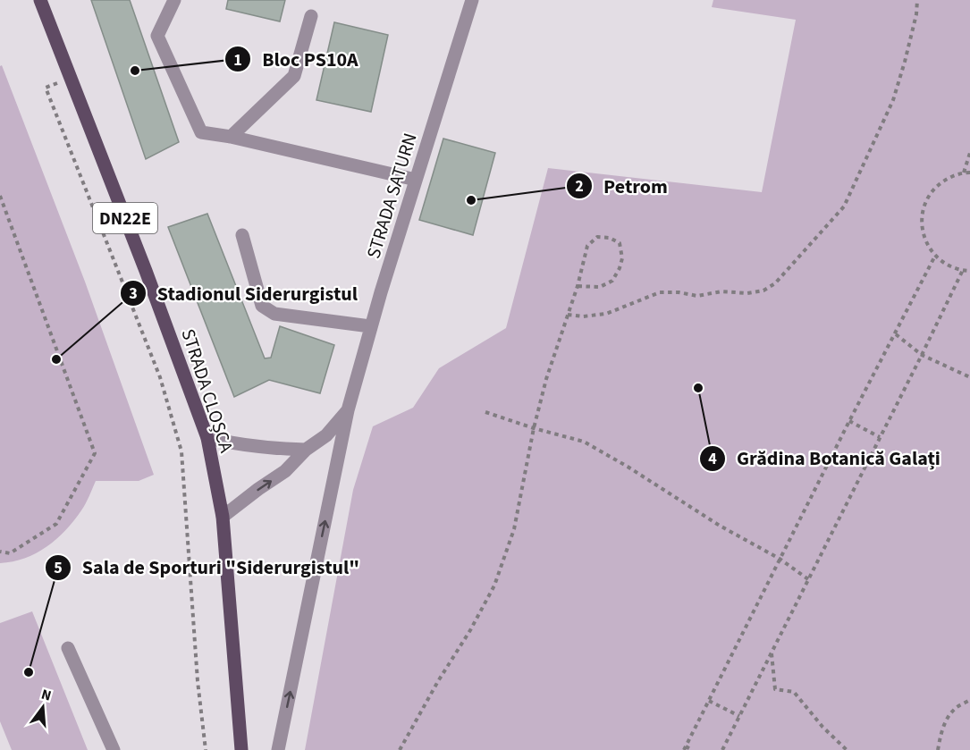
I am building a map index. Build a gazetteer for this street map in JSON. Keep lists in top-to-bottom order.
{
  "streets": {
    "main road": ["DN22E", "STRADA CLOȘCA"],
    "street": ["STRADA SATURN"]
  },
  "crossings": [
    ["STRADA SATURN", "STRADA CLOȘCA"]
  ],
  "places": [
    "Bloc PS10A",
    "Petrom",
    "Stadionul Siderurgistul",
    "Grădina Botanică Galați",
    "Sala de Sporturi \"Siderurgistul\""
  ],
  "north": "top"
}
